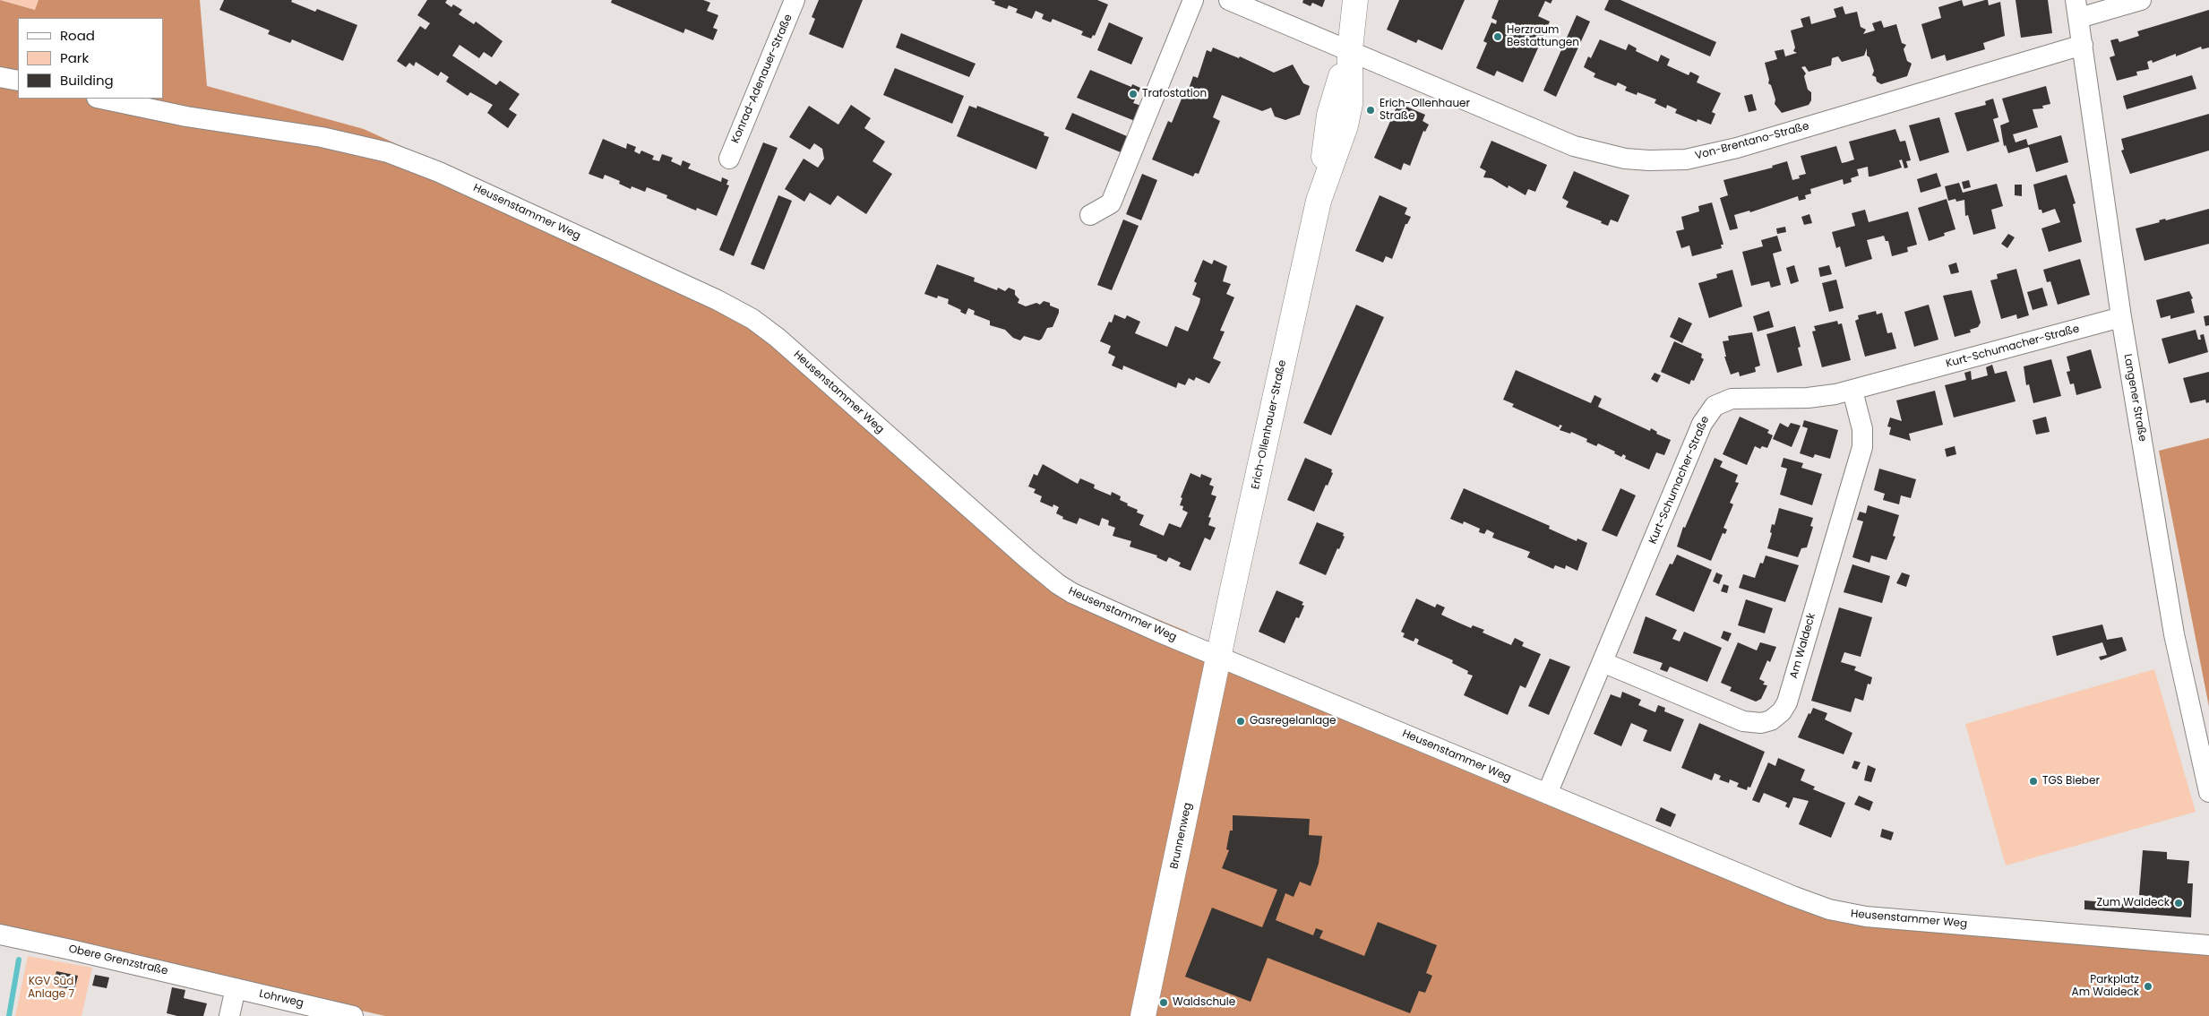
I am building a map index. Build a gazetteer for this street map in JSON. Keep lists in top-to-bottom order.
{
  "streets": {
    "street": [
      "Konrad-Adenauer-Straße",
      "Von-Brentano-Straße",
      "Heusenstammer Weg",
      "Kurt-Schumacher-Straße",
      "Langener Straße",
      "Erich-Ollenhauer-Straße",
      "Am Waldeck",
      "Brunnenweg",
      "Obere Grenzstraße",
      "Lohrweg"
    ]
  },
  "crossings": [
    ["Von-Brentano-Straße", "Langener Straße"],
    ["Von-Brentano-Straße", "Erich-Ollenhauer-Straße"],
    ["Heusenstammer Weg", "Kurt-Schumacher-Straße"],
    ["Heusenstammer Weg", "Erich-Ollenhauer-Straße"],
    ["Heusenstammer Weg", "Brunnenweg"],
    ["Kurt-Schumacher-Straße", "Langener Straße"],
    ["Kurt-Schumacher-Straße", "Am Waldeck"],
    ["Erich-Ollenhauer-Straße", "Brunnenweg"],
    ["Obere Grenzstraße", "Lohrweg"]
  ],
  "parks": ["KGV Süd Anlage 7"],
  "places": [
    "Herzraum Bestattungen",
    "Trafostation",
    "Erich-Ollenhauer Straße",
    "Gasregelanlage",
    "TGS Bieber",
    "Zum Waldeck",
    "Parkplatz Am Waldeck",
    "Waldschule"
  ],
  "legend": ["Road", "Park", "Building"]
}
